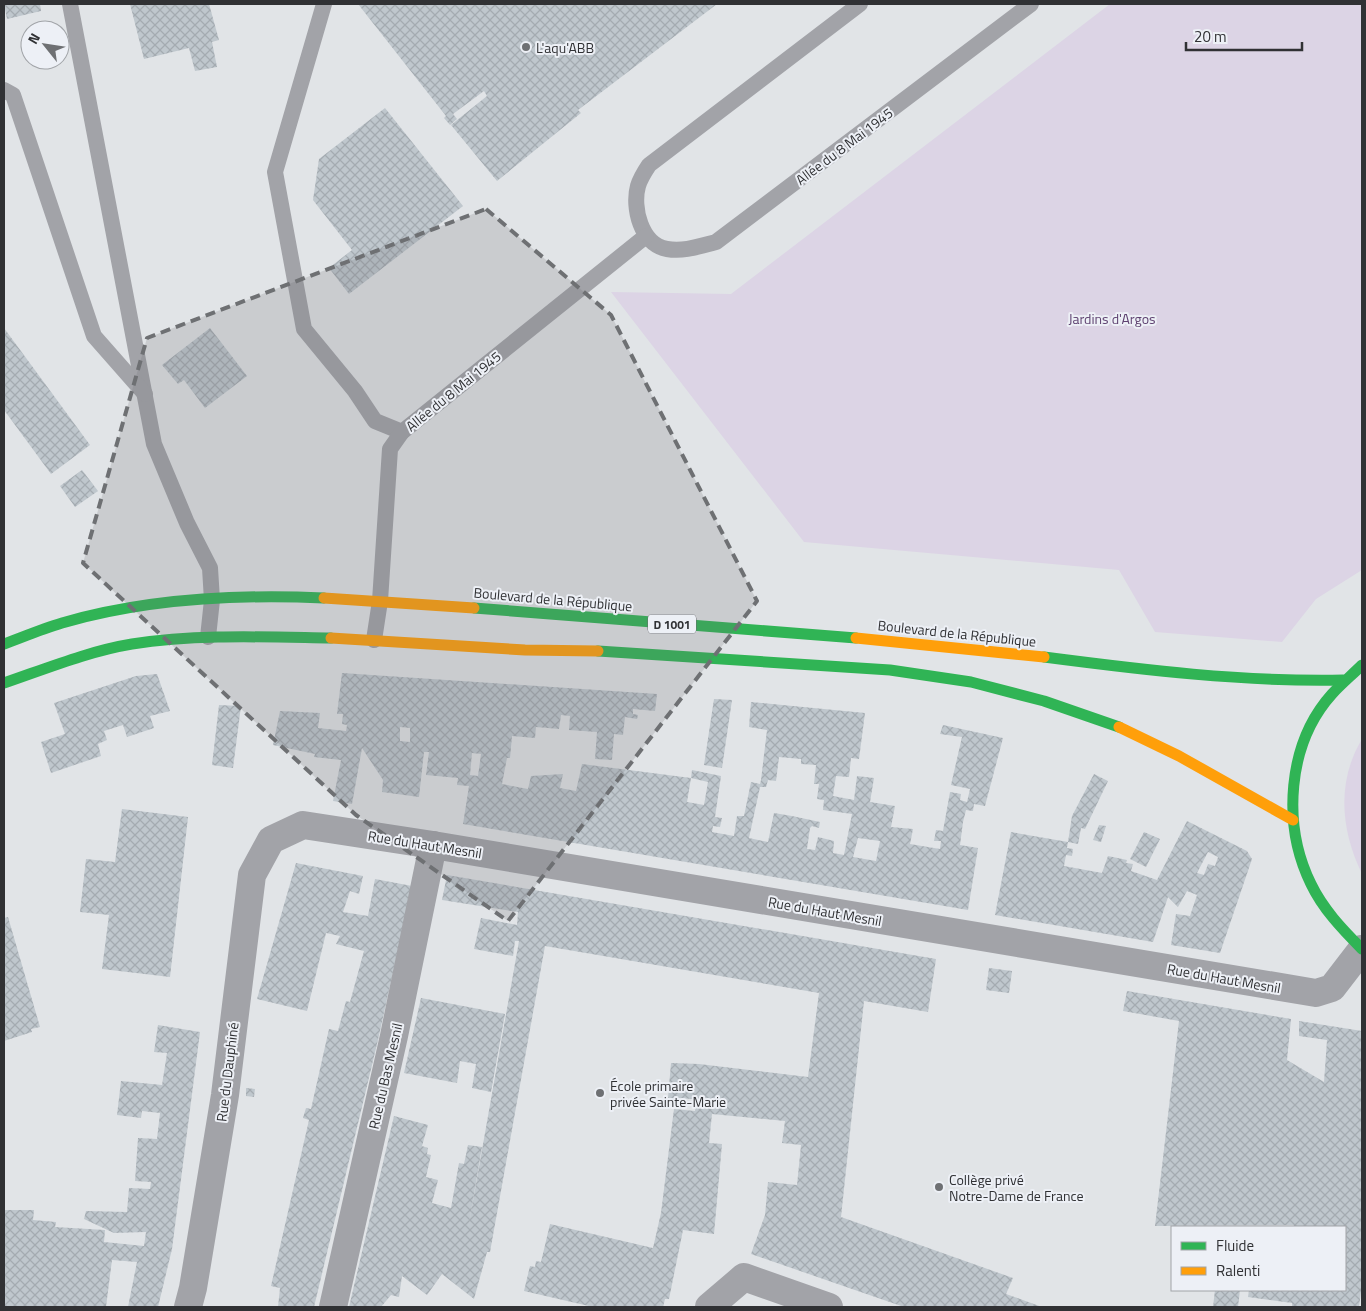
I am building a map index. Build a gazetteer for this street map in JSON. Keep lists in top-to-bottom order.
{
  "streets": {
    "main road": ["Boulevard de la République", "D 1001"],
    "street": ["Rue du Haut Mesnil", "Rue du Dauphiné", "Rue du Bas Mesnil"],
    "lane": ["Allée du 8 Mai 1945"]
  },
  "crossings": [
    ["Allée du 8 Mai 1945", "Boulevard de la République"],
    ["Allée du 8 Mai 1945", "D 1001"],
    ["Rue du Haut Mesnil", "Rue du Dauphiné"],
    ["Rue du Haut Mesnil", "Rue du Bas Mesnil"]
  ],
  "parks": ["Jardins d'Argos"],
  "places": ["L'aqu'ABB", "École primaire privée Sainte-Marie", "Collège privé Notre-Dame de France"],
  "legend": ["Fluide", "Ralenti"],
  "scale_bar": "20 m",
  "north": "top left"
}
